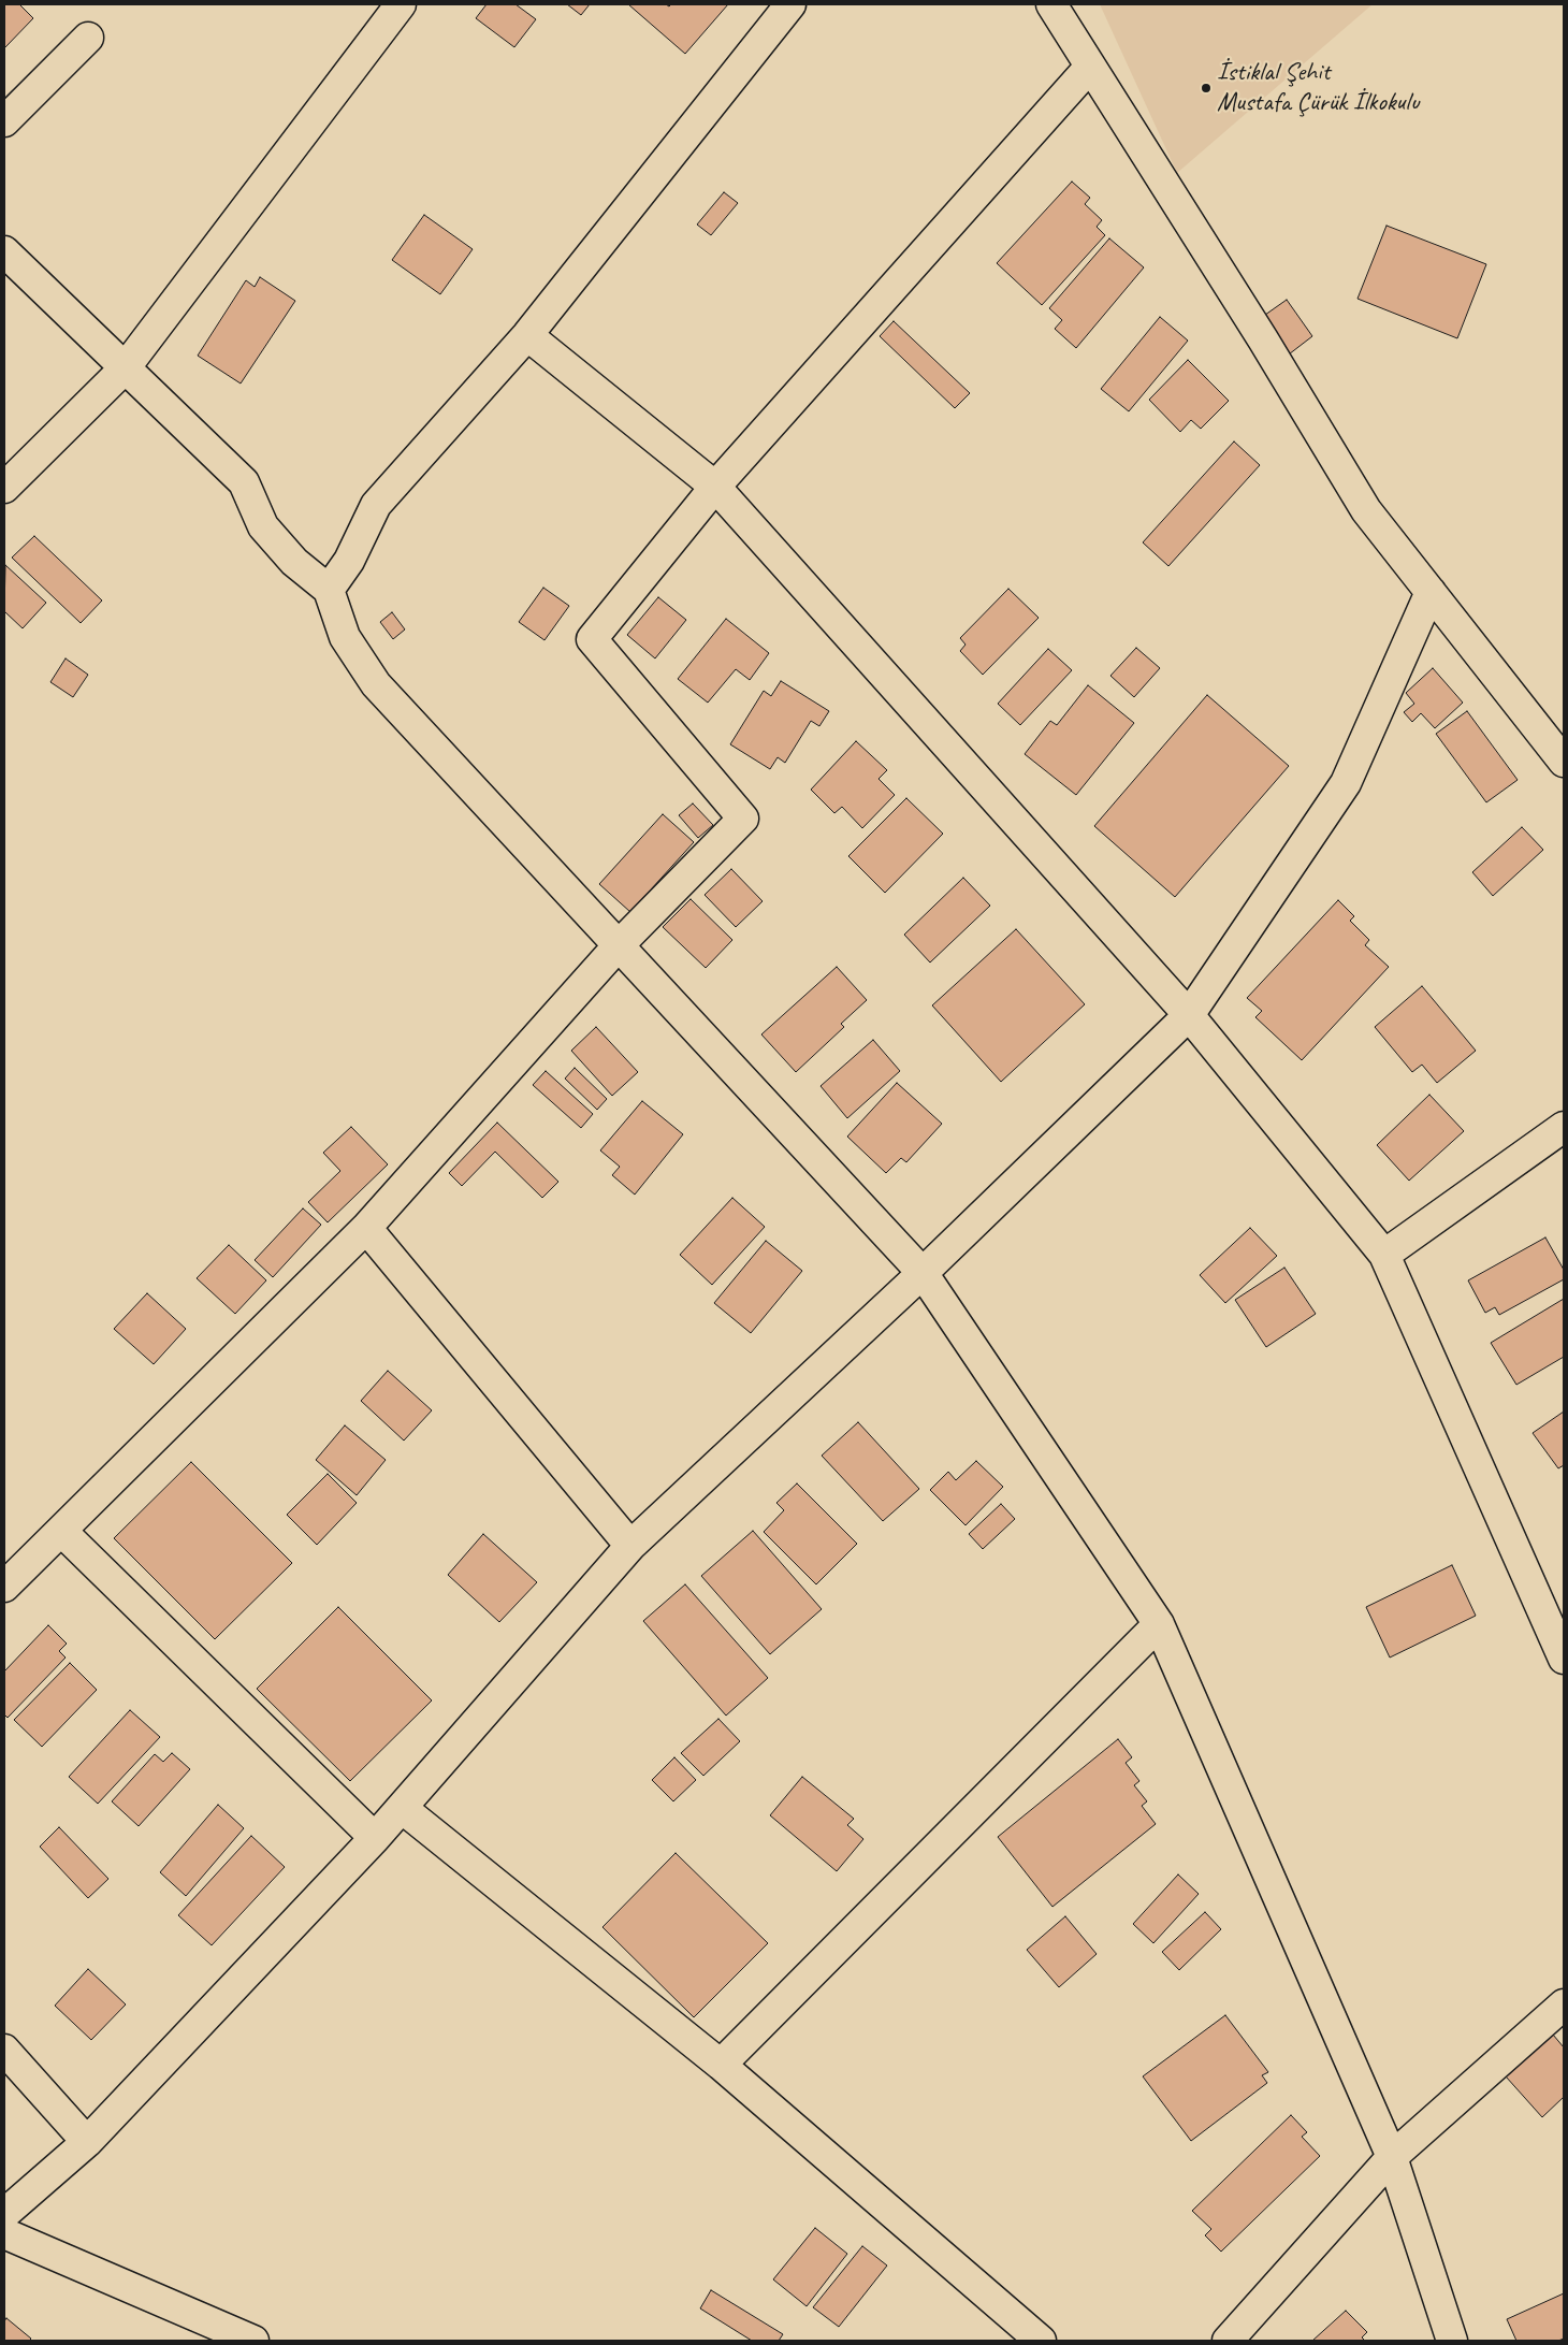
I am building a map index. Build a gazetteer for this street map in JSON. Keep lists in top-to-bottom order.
{
  "places": ["İstiklal Şehit Mustafa Çürük İlkokulu"]
}
